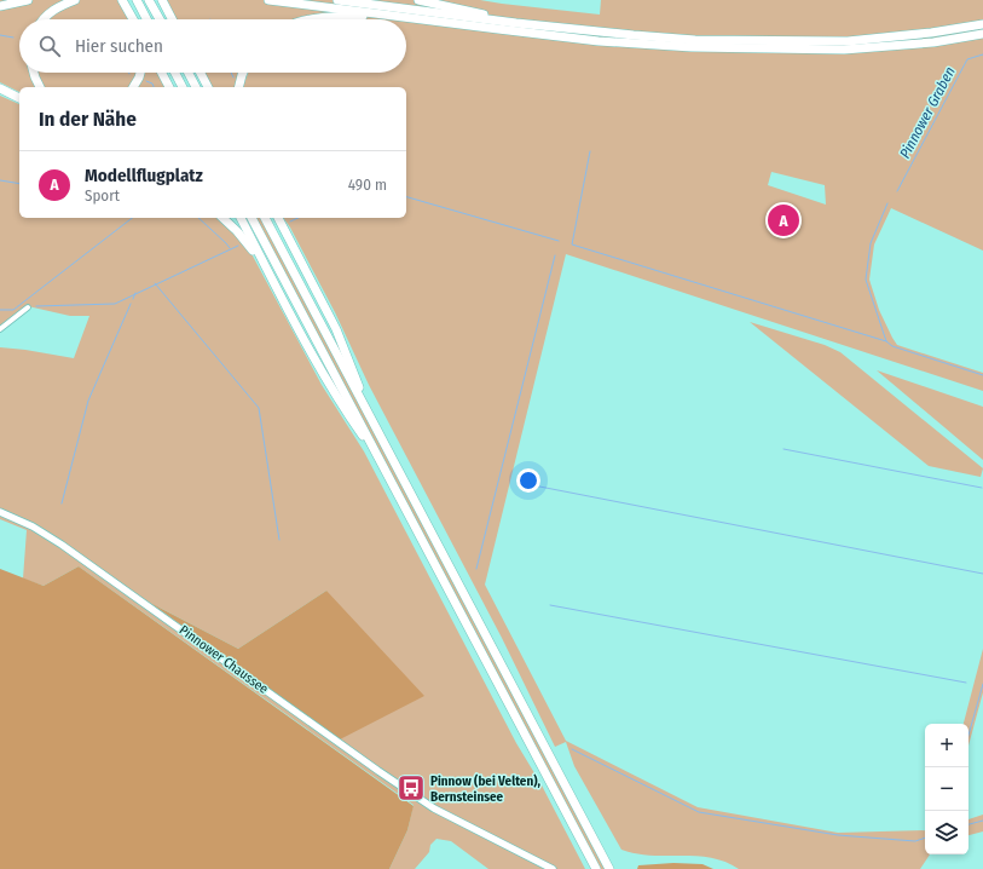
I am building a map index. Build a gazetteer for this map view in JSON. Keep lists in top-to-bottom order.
{
  "streets": {
    "main road": ["Pinnower Chaussee"]
  },
  "water": ["Pinnower Graben"],
  "places": {
    "bus stop": ["Pinnow (bei Velten), Bernsteinsee"]
  },
  "page": {
    "search": "Hier suchen",
    "heading": "In der Nähe",
    "list": [
      {
        "mark": "A",
        "name": "Modellflugplatz",
        "note": "Sport",
        "value": "490 m"
      }
    ],
    "pins": "A",
    "map_buttons": ["+", "−"]
  }
}
